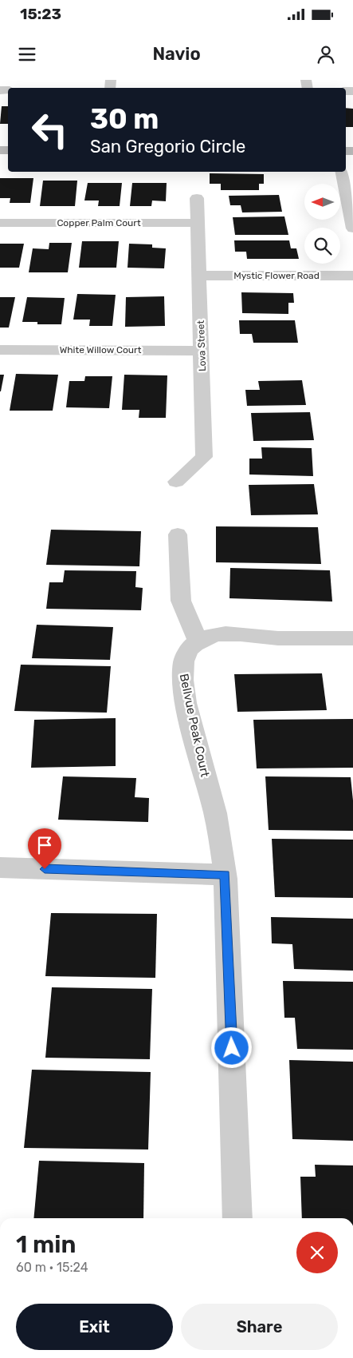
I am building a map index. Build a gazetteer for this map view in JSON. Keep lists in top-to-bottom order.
{
  "streets": {
    "street": [
      "Copper Palm Court",
      "Mystic Flower Road",
      "Lova Street",
      "White Willow Court",
      "Bellvue Peak Court"
    ]
  },
  "crossings": [
    ["Copper Palm Court", "Lova Street"],
    ["Mystic Flower Road", "Lova Street"],
    ["Lova Street", "White Willow Court"]
  ],
  "north": "left",
  "page": {
    "status": "15:23",
    "header": "Navio",
    "turn": ["30 m", "San Gregorio Circle"],
    "heading": ["1 min", "60 m · 15:24"],
    "buttons": ["Exit", "Share"]
  }
}
